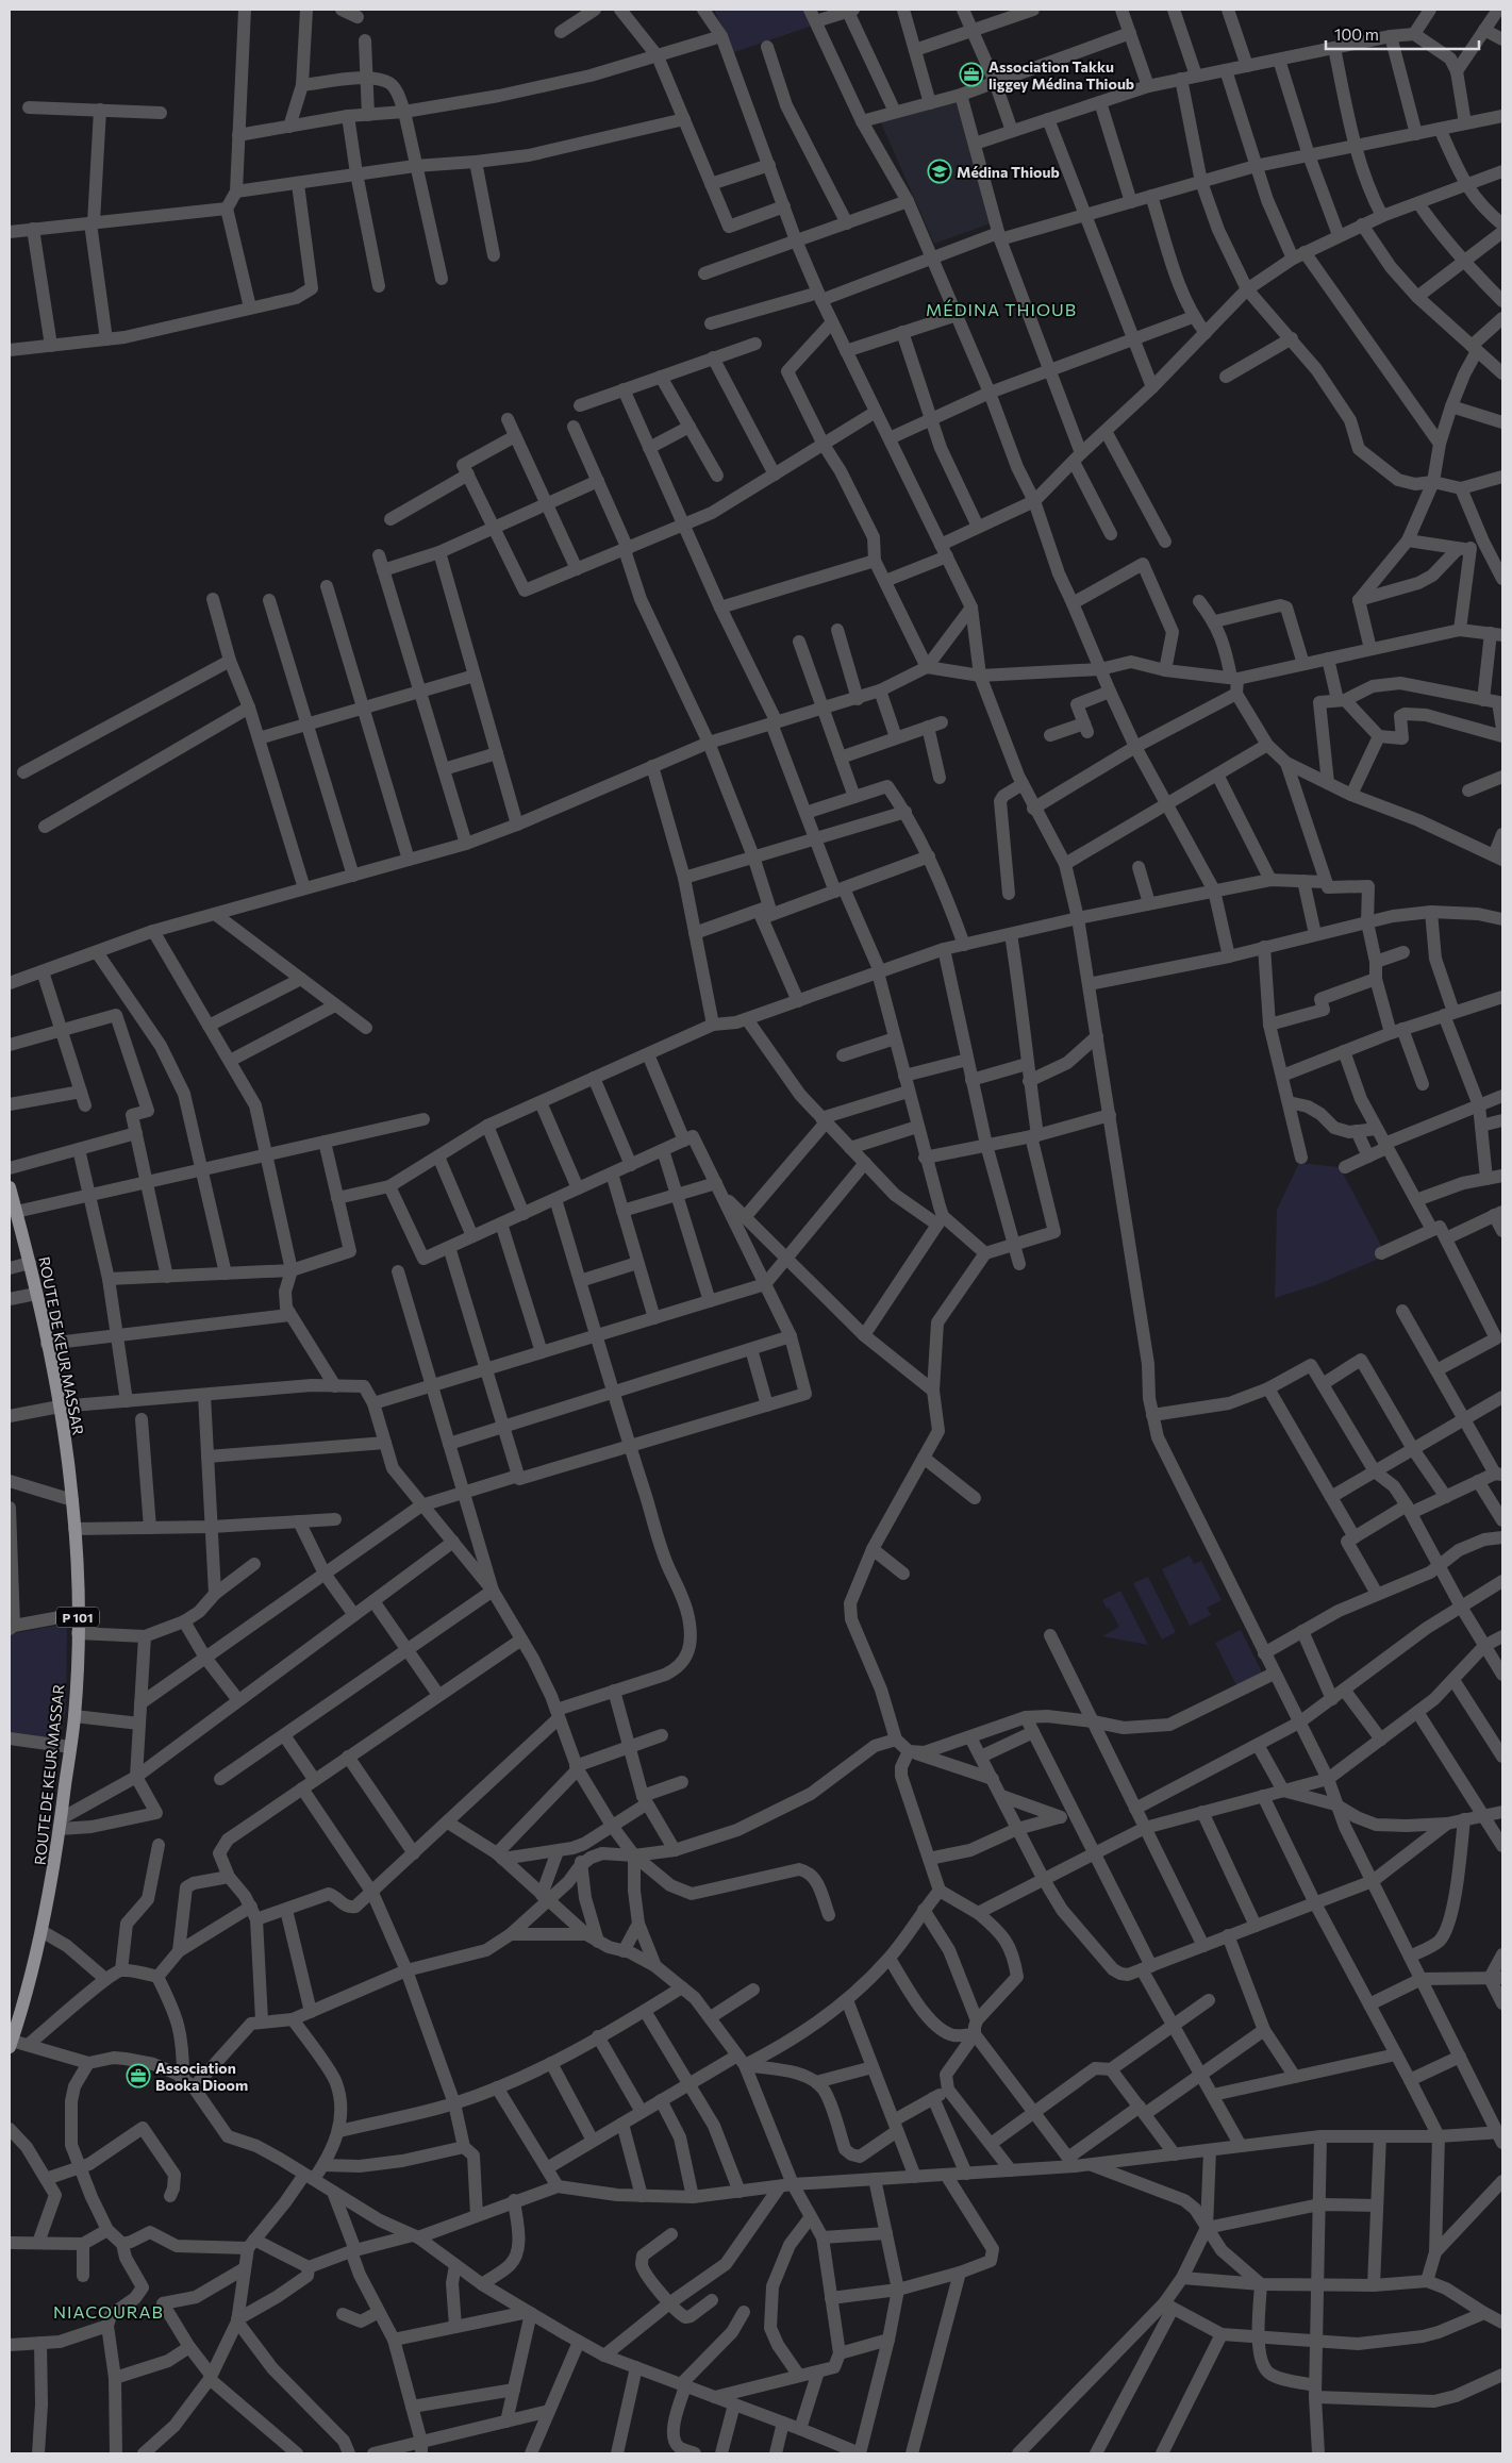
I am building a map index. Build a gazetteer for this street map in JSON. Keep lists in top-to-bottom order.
{
  "streets": {
    "main road": ["ROUTE DE KEUR MASSAR", "P 101"]
  },
  "districts": ["MÉDINA THIOUB", "NIACOURAB"],
  "places": {
    "office": ["Association Takku liggey Médina Thioub", "Association Booka Dioom"],
    "school or university": ["Médina Thioub"]
  },
  "scale_bar": "100 m"
}
